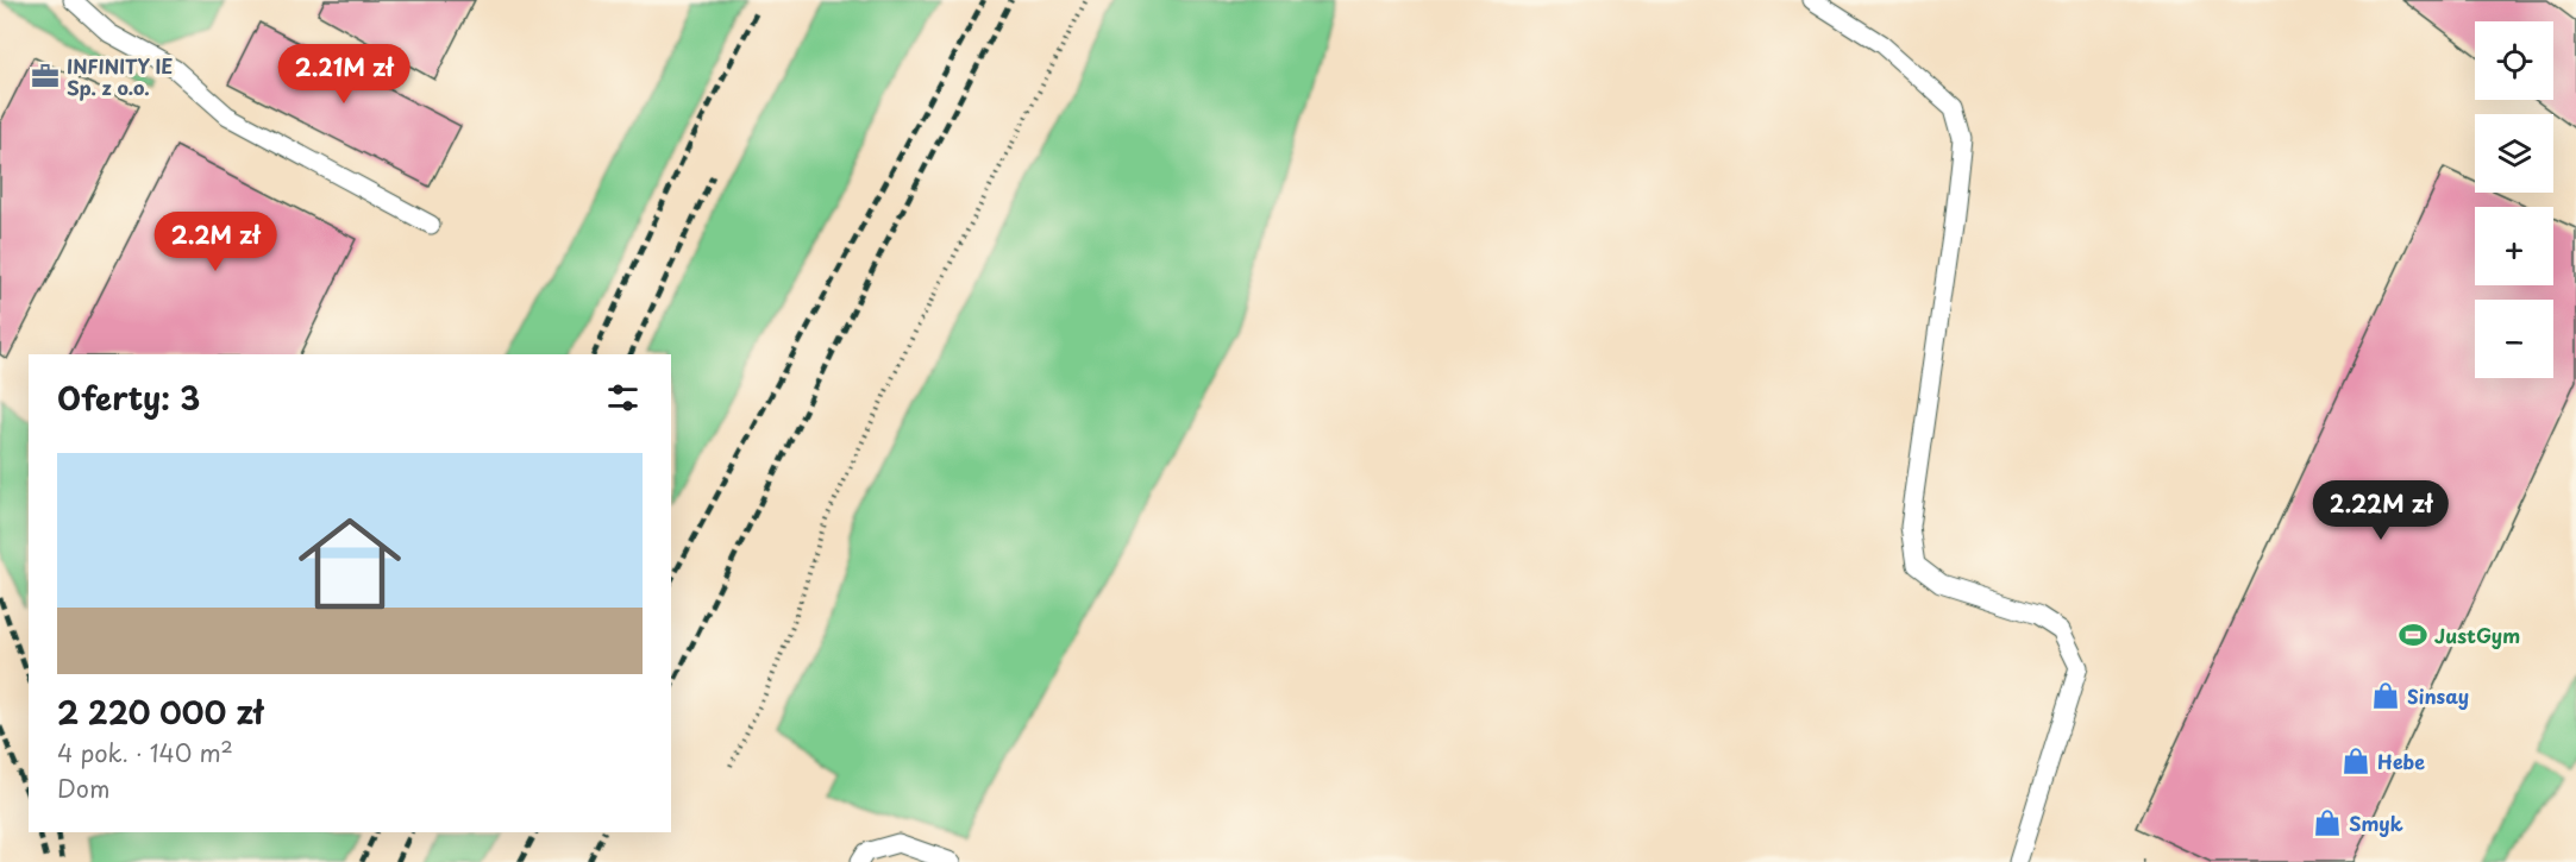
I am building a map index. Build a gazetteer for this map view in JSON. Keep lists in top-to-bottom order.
{
  "places": {
    "office": ["INFINITY IE Sp. z o.o."],
    "sports": ["JustGym"],
    "shop": ["Sinsay", "Hebe", "Smyk"]
  },
  "page": {
    "map_buttons": ["+", "−"],
    "price": ["2.21M zł", "2.2M zł", "2.22M zł"],
    "heading": "Oferty: 3",
    "list": [
      {
        "name": "2 220 000 zł",
        "note": "4 pok. · 140 m² · Dom"
      }
    ]
  }
}
